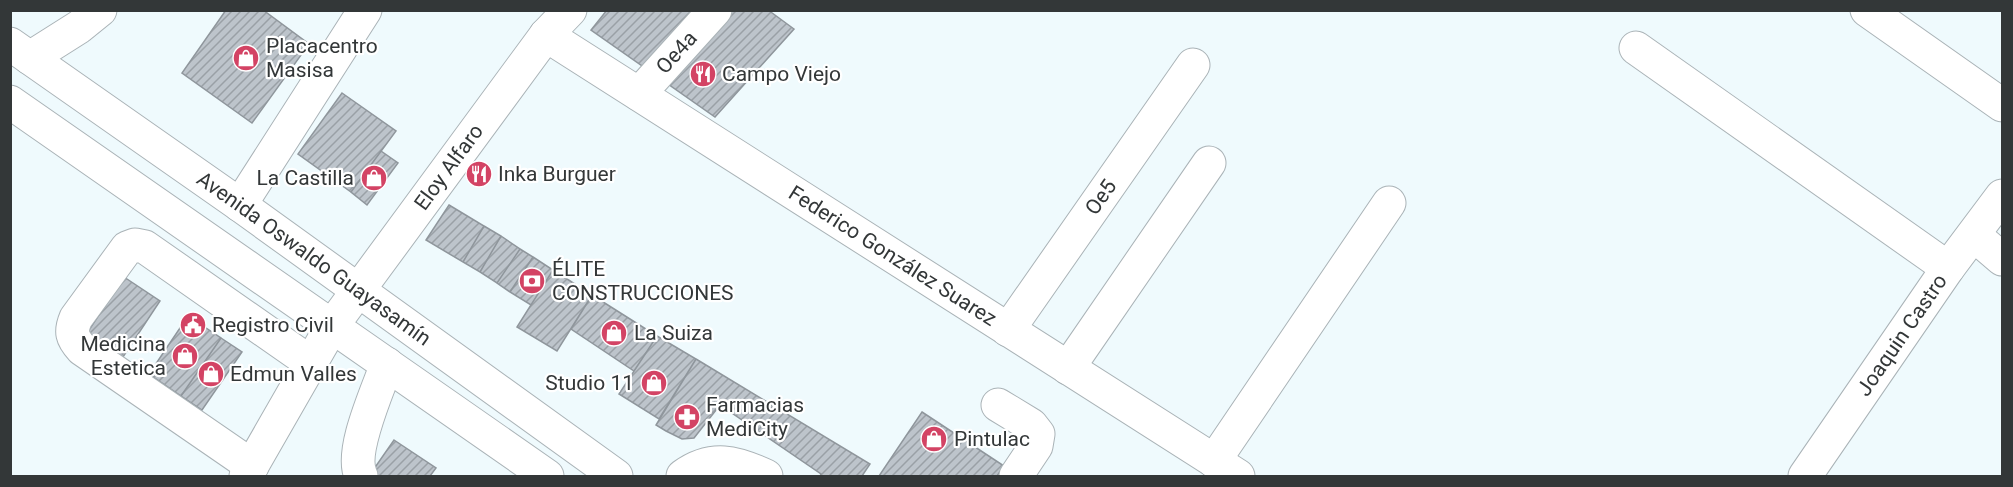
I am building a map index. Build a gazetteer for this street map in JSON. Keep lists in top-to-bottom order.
{
  "streets": {
    "street": [
      "Oe4a",
      "Eloy Alfaro",
      "Oe5",
      "Federico González Suarez",
      "Avenida Oswaldo Guayasamín",
      "Joaquin Castro"
    ]
  },
  "crossings": [
    ["Oe4a", "Federico González Suarez"],
    ["Eloy Alfaro", "Federico González Suarez"],
    ["Eloy Alfaro", "Avenida Oswaldo Guayasamín"],
    ["Oe5", "Federico González Suarez"]
  ],
  "places": {
    "shop": [
      "Placacentro Masisa",
      "La Castilla",
      "La Suiza",
      "Medicina Estetica",
      "Edmun Valles",
      "Studio 11",
      "Pintulac"
    ],
    "restaurant": ["Campo Viejo", "Inka Burguer"],
    "bank": ["ÉLITE CONSTRUCCIONES"],
    "public building": ["Registro Civil"],
    "pharmacy": ["Farmacias MediCity"]
  }
}
